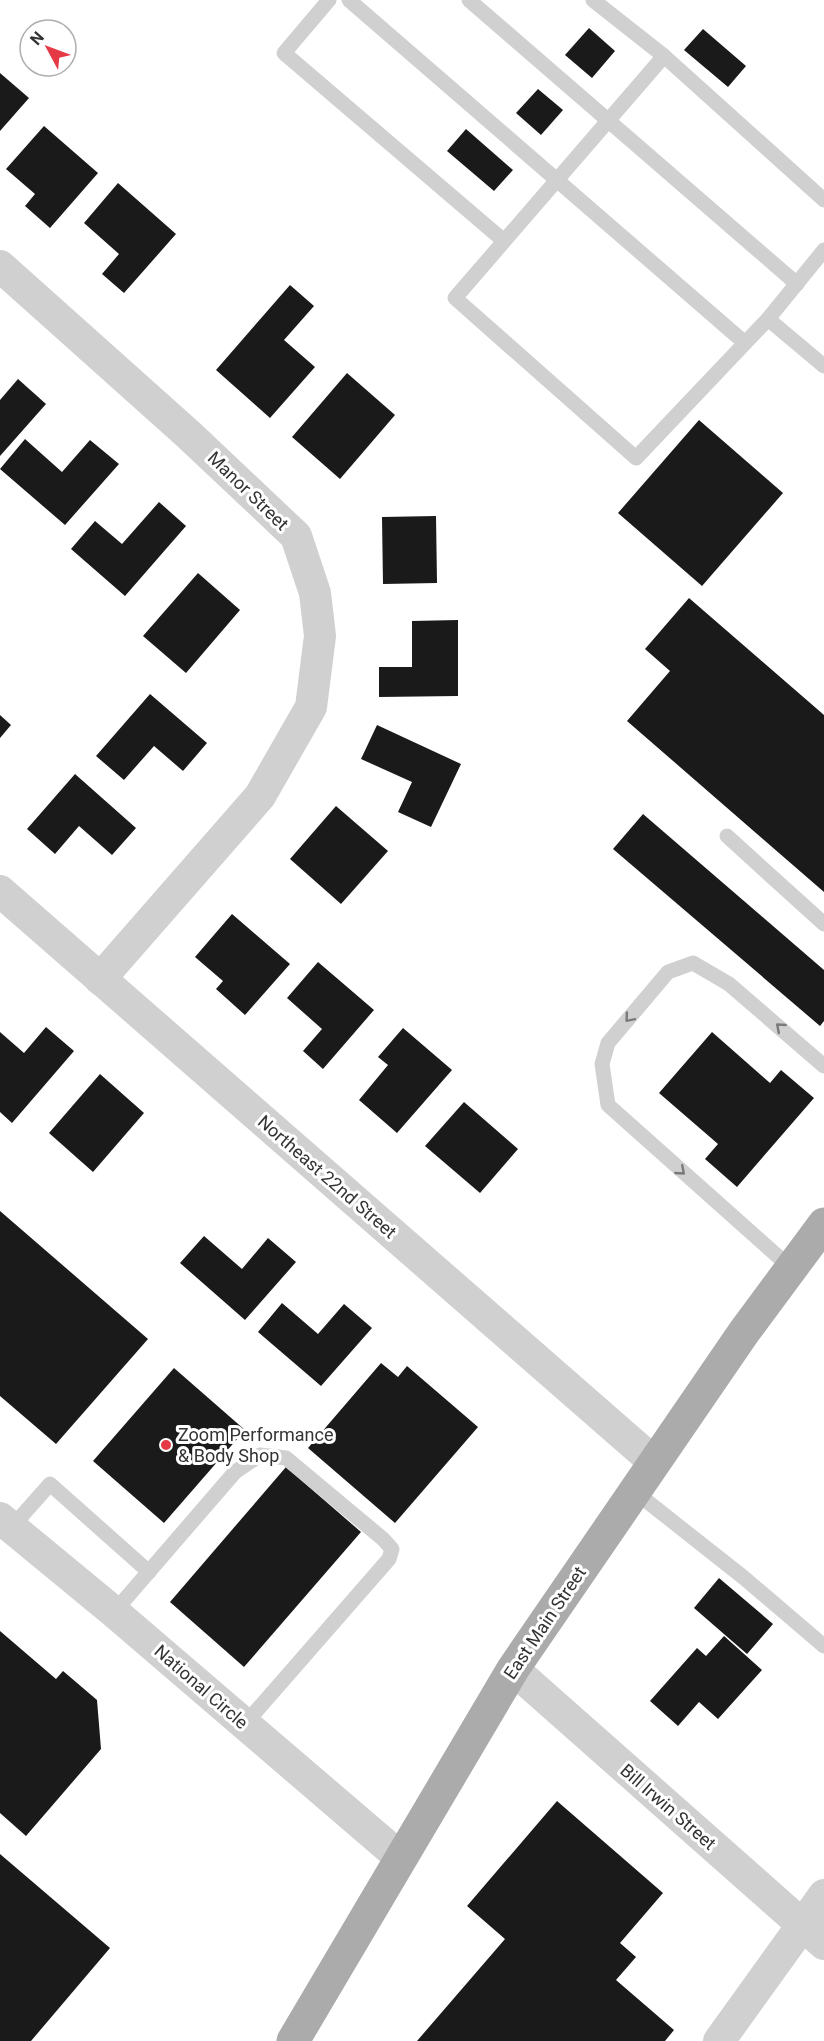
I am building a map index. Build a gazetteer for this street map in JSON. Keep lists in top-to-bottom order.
{
  "streets": {
    "main road": ["East Main Street"],
    "street": [
      "Manor Street",
      "Northeast 22nd Street",
      "National Circle",
      "Bill Irwin Street"
    ]
  },
  "crossings": [
    ["Manor Street", "Northeast 22nd Street"],
    ["Northeast 22nd Street", "East Main Street"],
    ["East Main Street", "National Circle"],
    ["East Main Street", "Bill Irwin Street"]
  ],
  "places": ["Zoom Performance & Body Shop"],
  "north": "top left"
}
